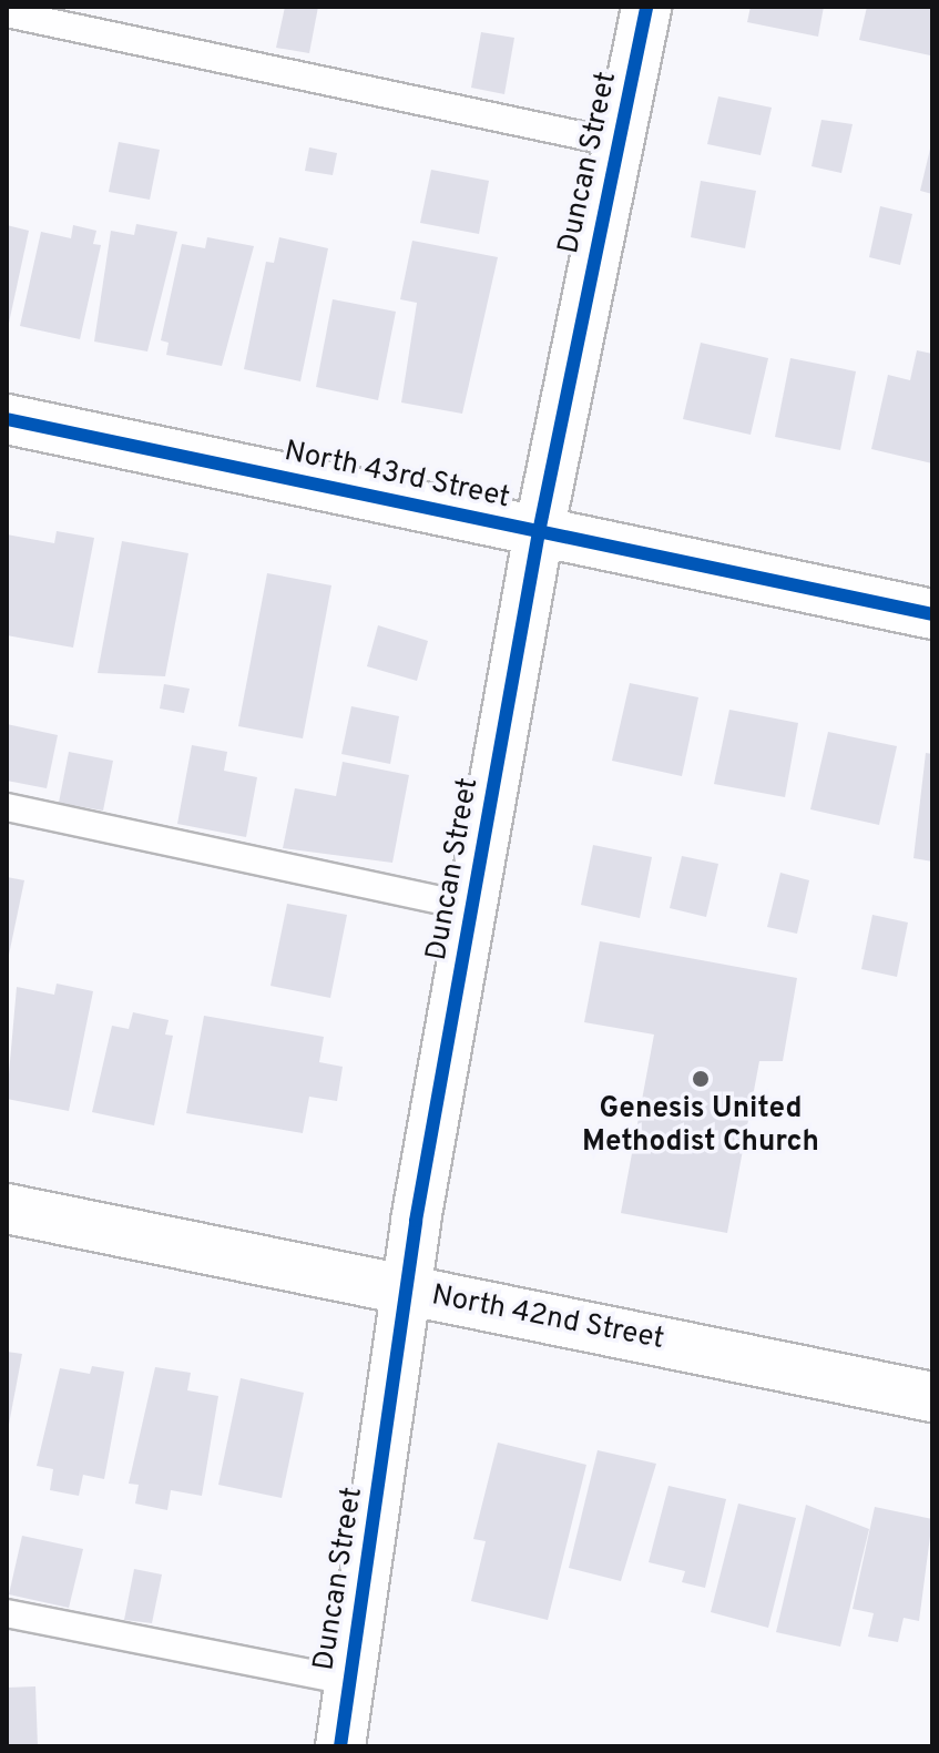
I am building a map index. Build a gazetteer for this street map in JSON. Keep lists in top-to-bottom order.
{
  "streets": {
    "street": ["Duncan Street", "North 43rd Street", "North 42nd Street"]
  },
  "crossings": [
    ["Duncan Street", "North 43rd Street"],
    ["Duncan Street", "North 42nd Street"]
  ],
  "places": ["Genesis United Methodist Church"]
}
